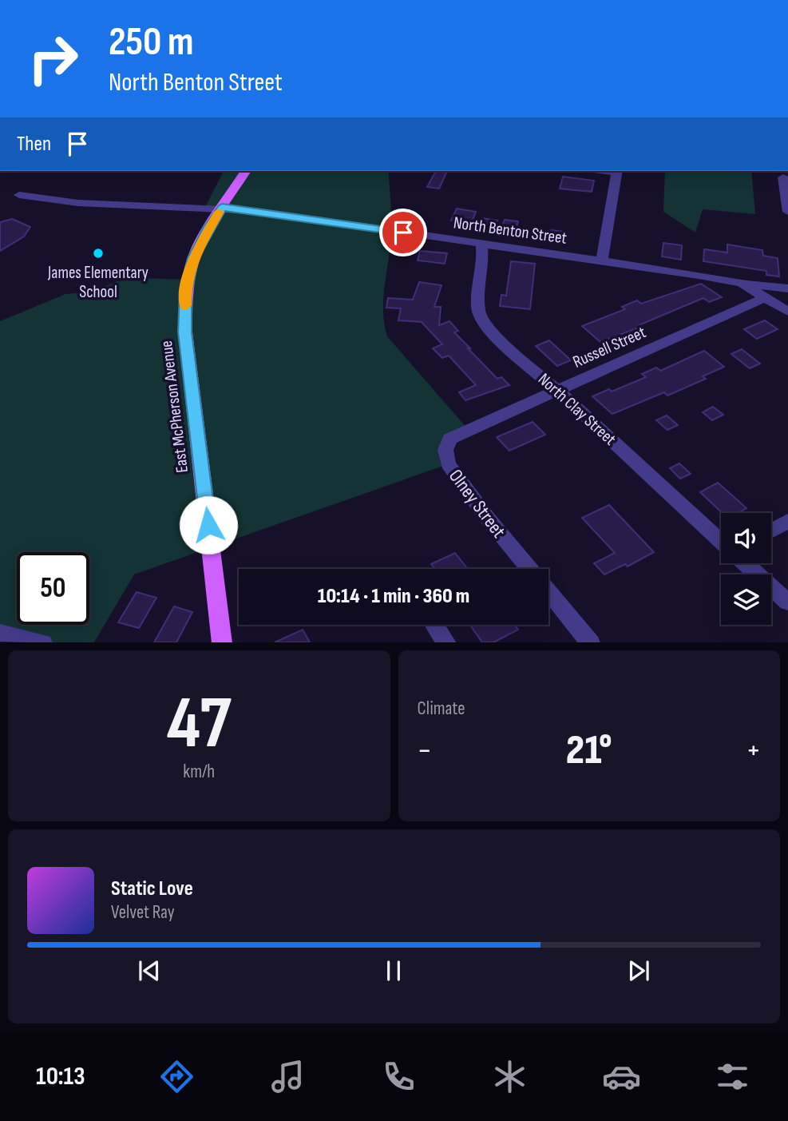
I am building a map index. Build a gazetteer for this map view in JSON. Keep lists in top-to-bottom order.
{
  "streets": {
    "main road": ["East McPherson Avenue"],
    "street": [
      "North Benton Street",
      "Russell Street",
      "North Clay Street",
      "Olney Street"
    ]
  },
  "crossings": [
    ["North Benton Street", "Russell Street"],
    ["North Benton Street", "East McPherson Avenue"],
    ["North Benton Street", "North Clay Street"],
    ["Russell Street", "North Clay Street"],
    ["Russell Street", "Olney Street"]
  ],
  "places": ["James Elementary School"],
  "page": {
    "turn": ["250 m", "North Benton Street"],
    "then": "Then",
    "limit": "50",
    "trip": "10:14 · 1 min · 360 m",
    "tile": [
      ["47", "km/h"],
      "Climate"
    ],
    "heat": ["−", "21°", "+"],
    "song": ["Static Love", "Velvet Ray"],
    "tabs": "10:13"
  }
}
